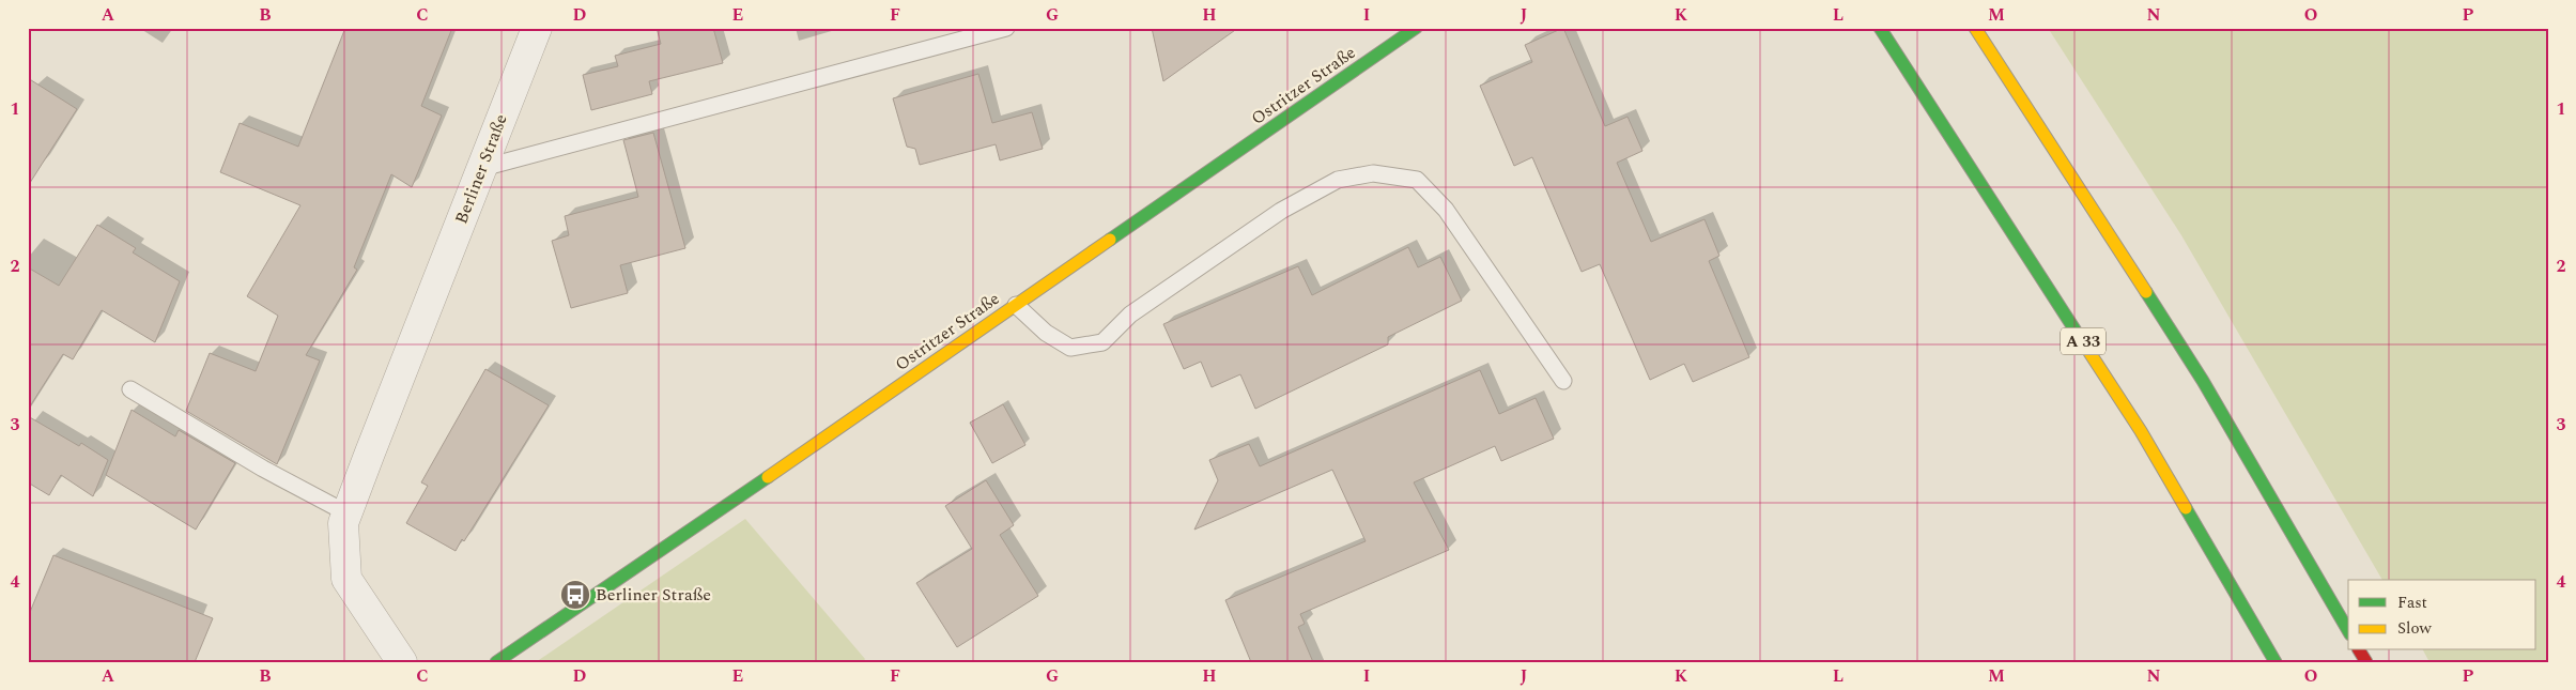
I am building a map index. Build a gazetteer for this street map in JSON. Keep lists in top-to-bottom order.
{
  "streets": {
    "main road": ["Ostritzer Straße", "A 33"],
    "street": ["Berliner Straße"]
  },
  "places": {
    "bus stop": ["Berliner Straße"]
  },
  "legend": ["Fast", "Slow"],
  "grid": {
    "columns": [
      "A",
      "B",
      "C",
      "D",
      "E",
      "F",
      "G",
      "H",
      "I",
      "J",
      "K",
      "L",
      "M",
      "N",
      "O",
      "P"
    ],
    "rows": [
      "1",
      "2",
      "3",
      "4"
    ]
  }
}
